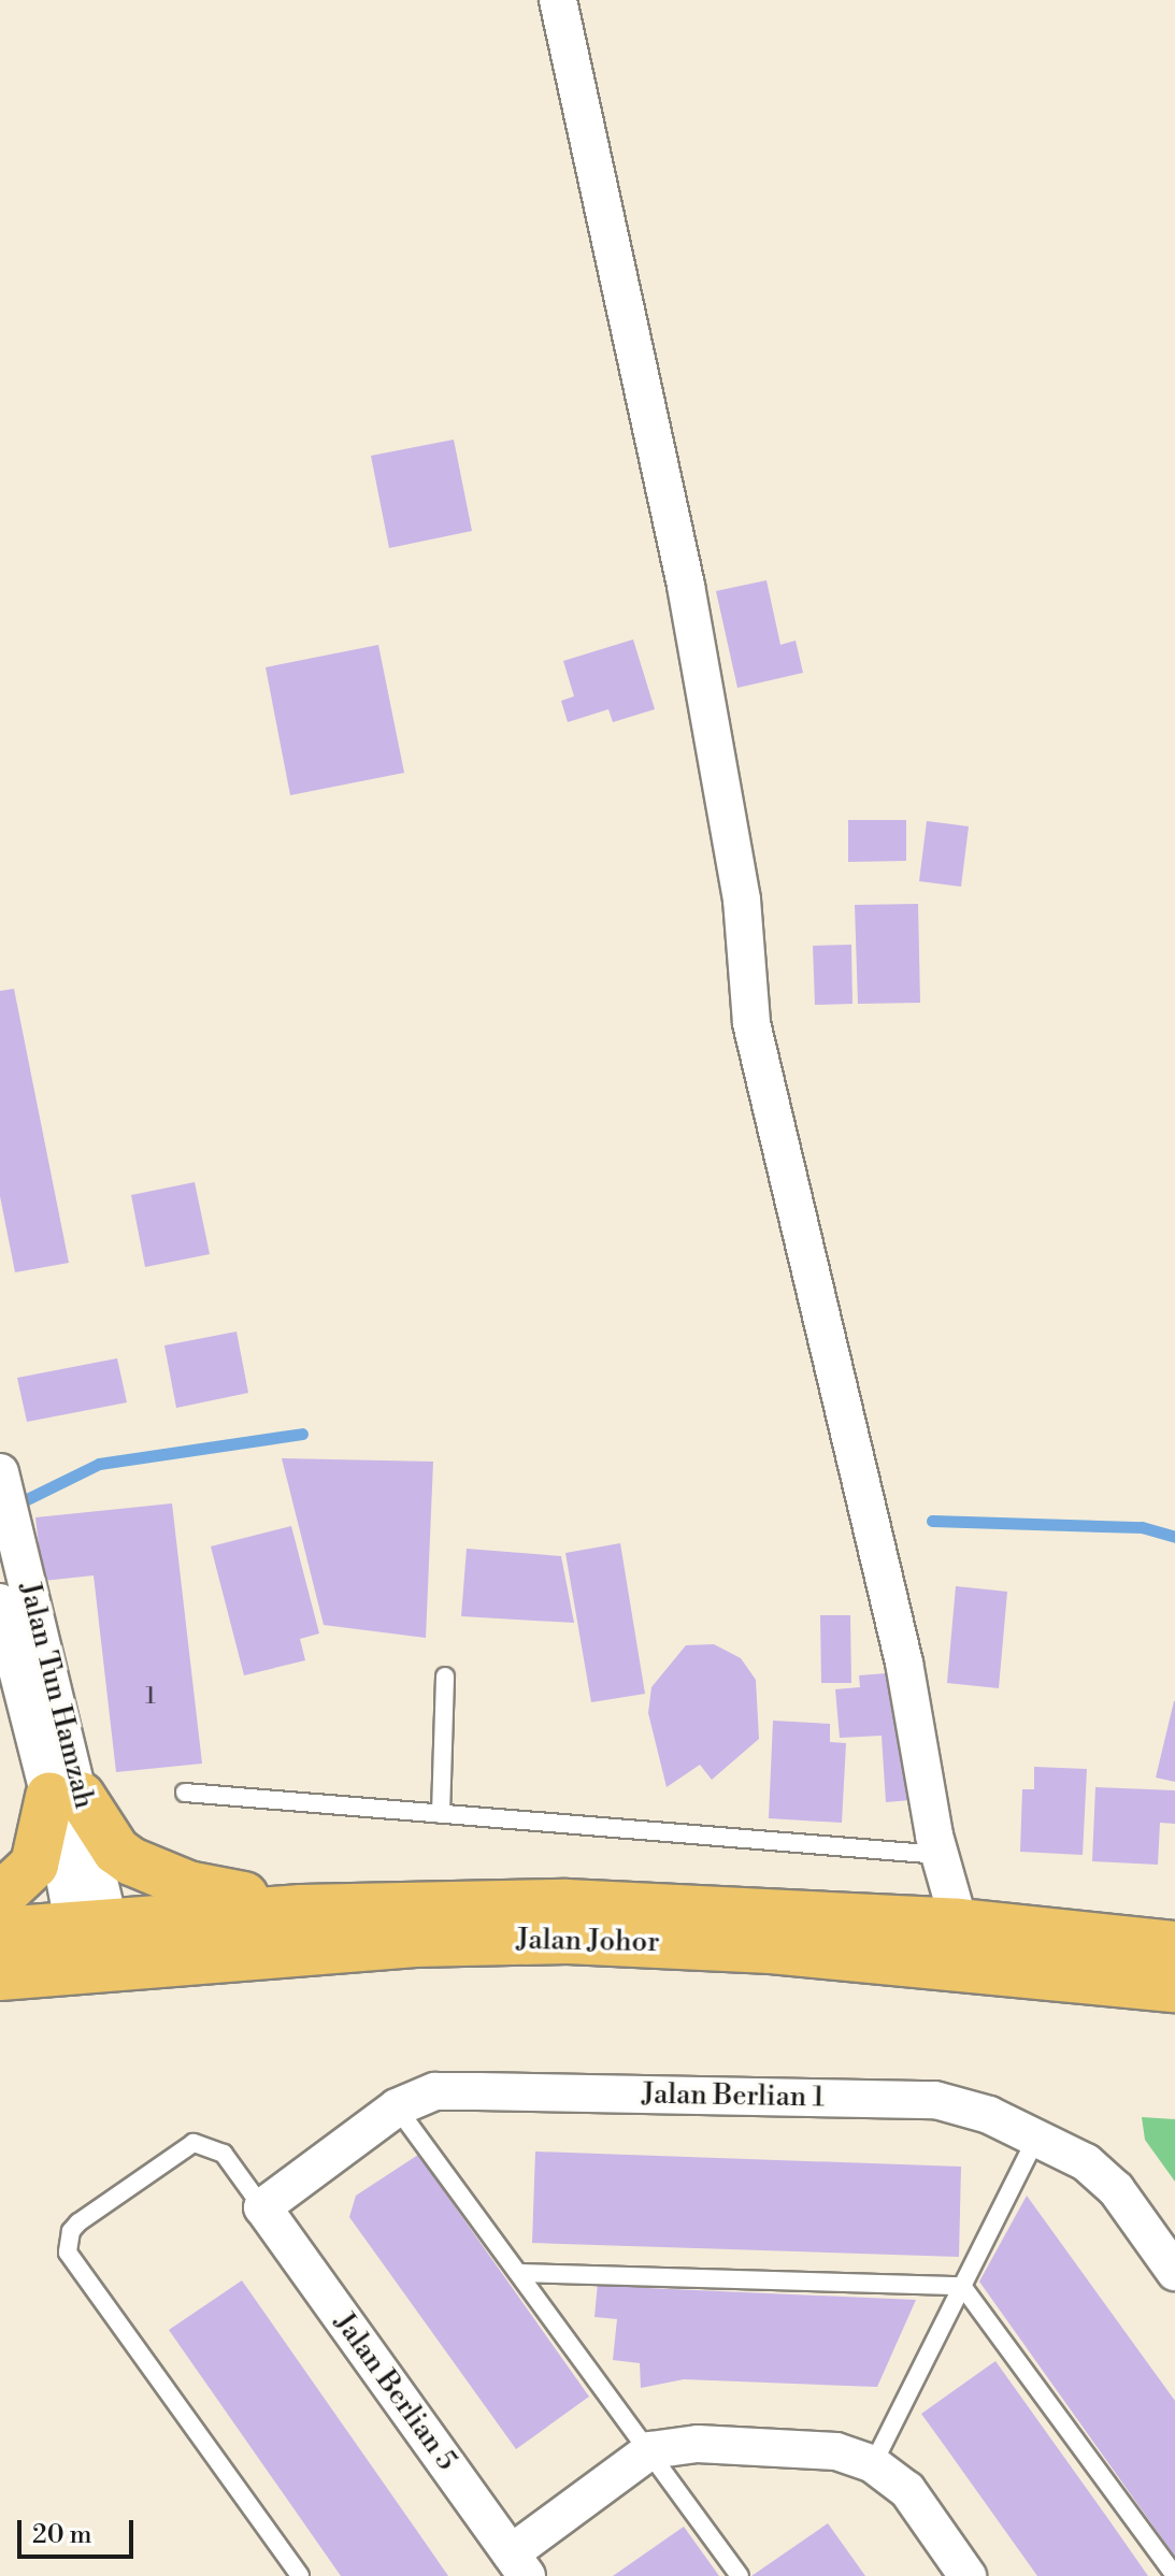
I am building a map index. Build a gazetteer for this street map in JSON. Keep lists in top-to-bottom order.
{
  "streets": {
    "highway": ["Jalan Johor"],
    "street": ["Jalan Tun Hamzah", "Jalan Berlian 1", "Jalan Berlian 5"]
  },
  "crossings": [
    ["Jalan Tun Hamzah", "Jalan Johor"],
    ["Jalan Berlian 1", "Jalan Berlian 5"]
  ],
  "house_numbers": ["1"],
  "scale_bar": "20 m"
}
